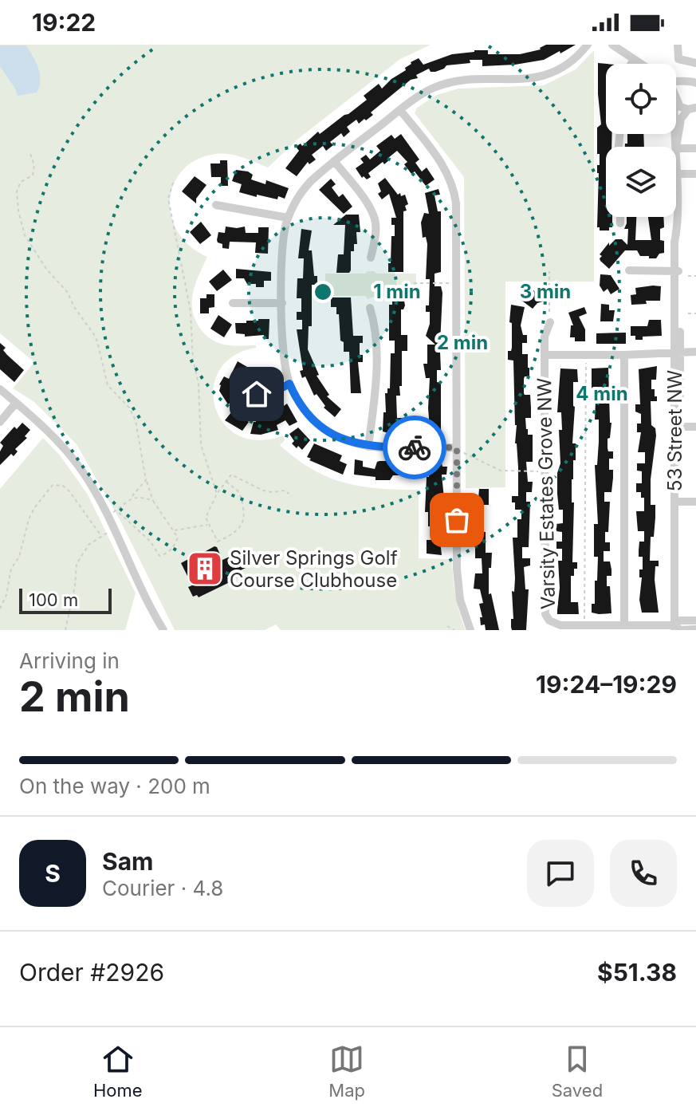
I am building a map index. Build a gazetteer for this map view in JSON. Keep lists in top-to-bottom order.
{
  "streets": {
    "street": ["53 Street NW", "Varsity Estates Grove NW"]
  },
  "crossings": [
    ["53 Street NW", "Varsity Estates Grove NW"]
  ],
  "places": {
    "building": ["Silver Springs Golf Course Clubhouse"]
  },
  "scale_bar": "100 m",
  "page": {
    "status": "19:22",
    "scale": "100 m",
    "heading": ["2 min", "Arriving in", "19:24–19:29"],
    "panel": [
      "Sam",
      "Courier · 4.8",
      "Order #2926",
      "$51.38"
    ],
    "bar": "On the way · 200 m",
    "round": "S",
    "tabs": ["Home", "Map", "Saved"]
  },
  "rings": [
    "1 min",
    "3 min",
    "2 min",
    "4 min"
  ]
}
